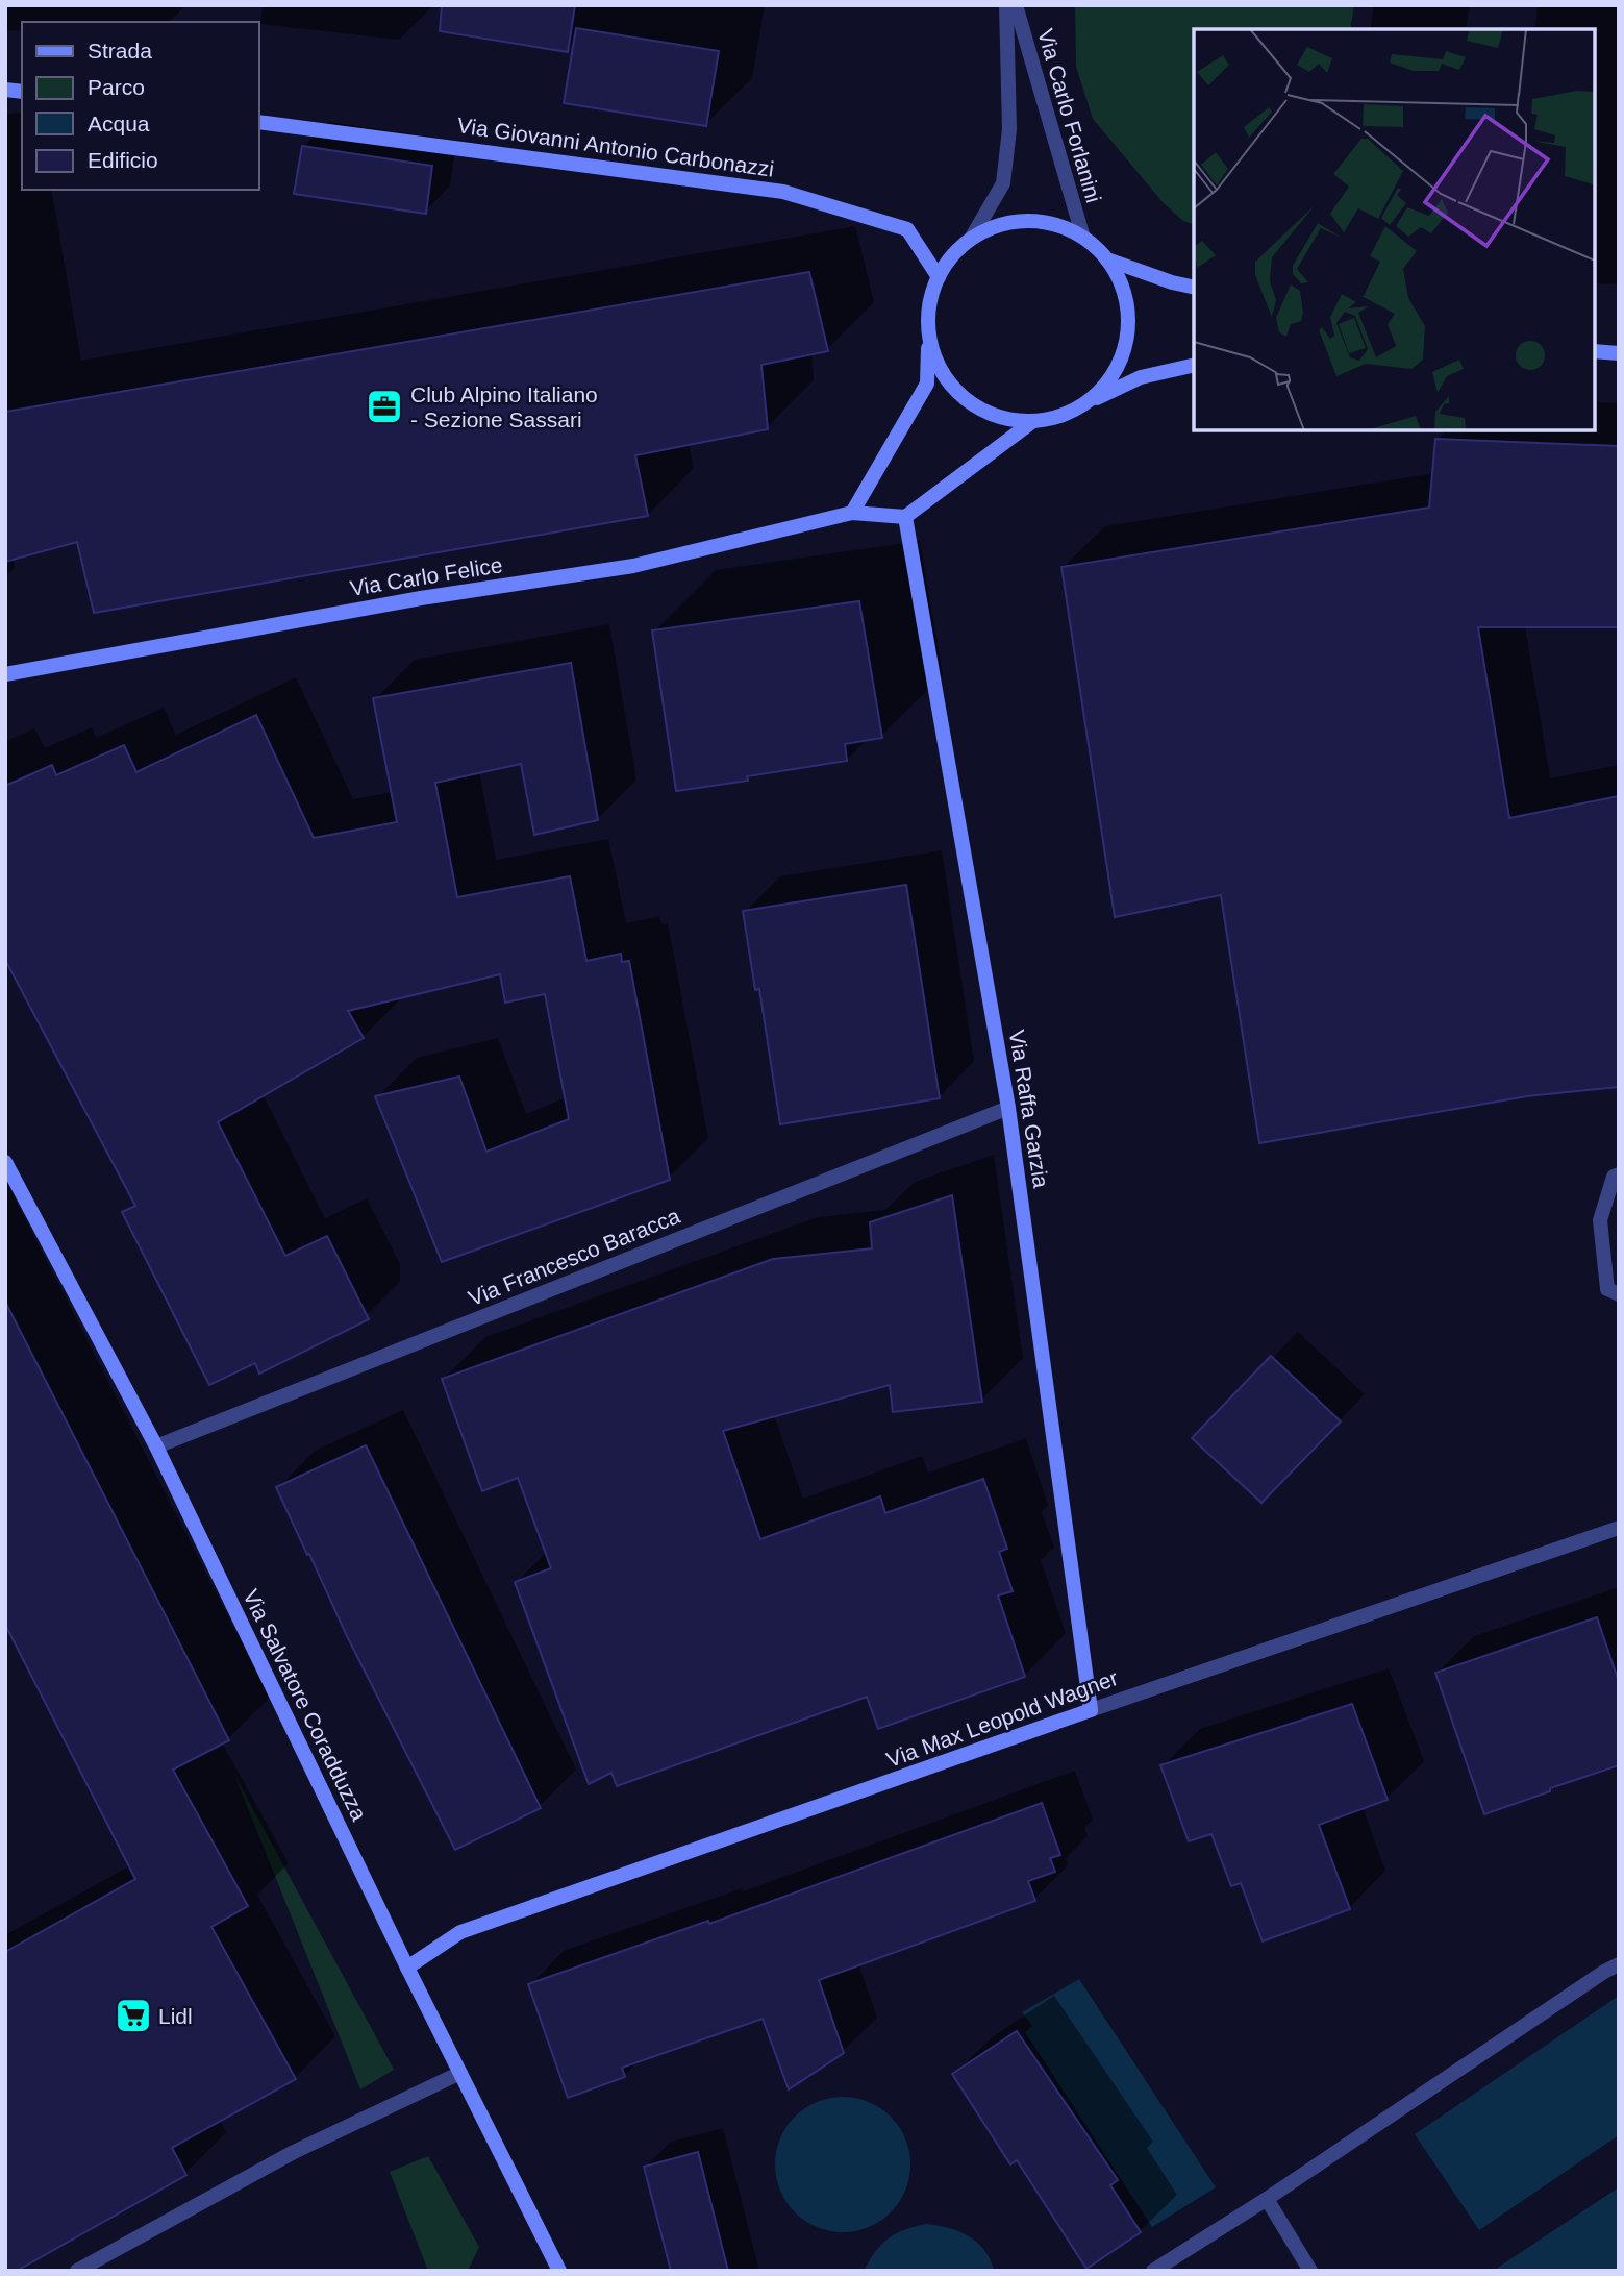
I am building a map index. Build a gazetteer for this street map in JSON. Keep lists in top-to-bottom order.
{
  "streets": {
    "main road": [
      "Via Giovanni Antonio Carbonazzi",
      "Via Carlo Felice",
      "Via Raffa Garzia",
      "Via Salvatore Coradduzza",
      "Via Max Leopold Wagner"
    ],
    "street": ["Via Carlo Forlanini", "Via Francesco Baracca"]
  },
  "crossings": [
    ["Via Carlo Forlanini", "Via Giovanni Antonio Carbonazzi"],
    ["Via Carlo Felice", "Via Raffa Garzia"],
    ["Via Raffa Garzia", "Via Francesco Baracca"],
    ["Via Raffa Garzia", "Via Max Leopold Wagner"],
    ["Via Francesco Baracca", "Via Salvatore Coradduzza"],
    ["Via Salvatore Coradduzza", "Via Max Leopold Wagner"]
  ],
  "places": {
    "office": ["Club Alpino Italiano - Sezione Sassari"],
    "supermarket": ["Lidl"]
  },
  "legend": [
    "Strada",
    "Parco",
    "Acqua",
    "Edificio"
  ]
}
